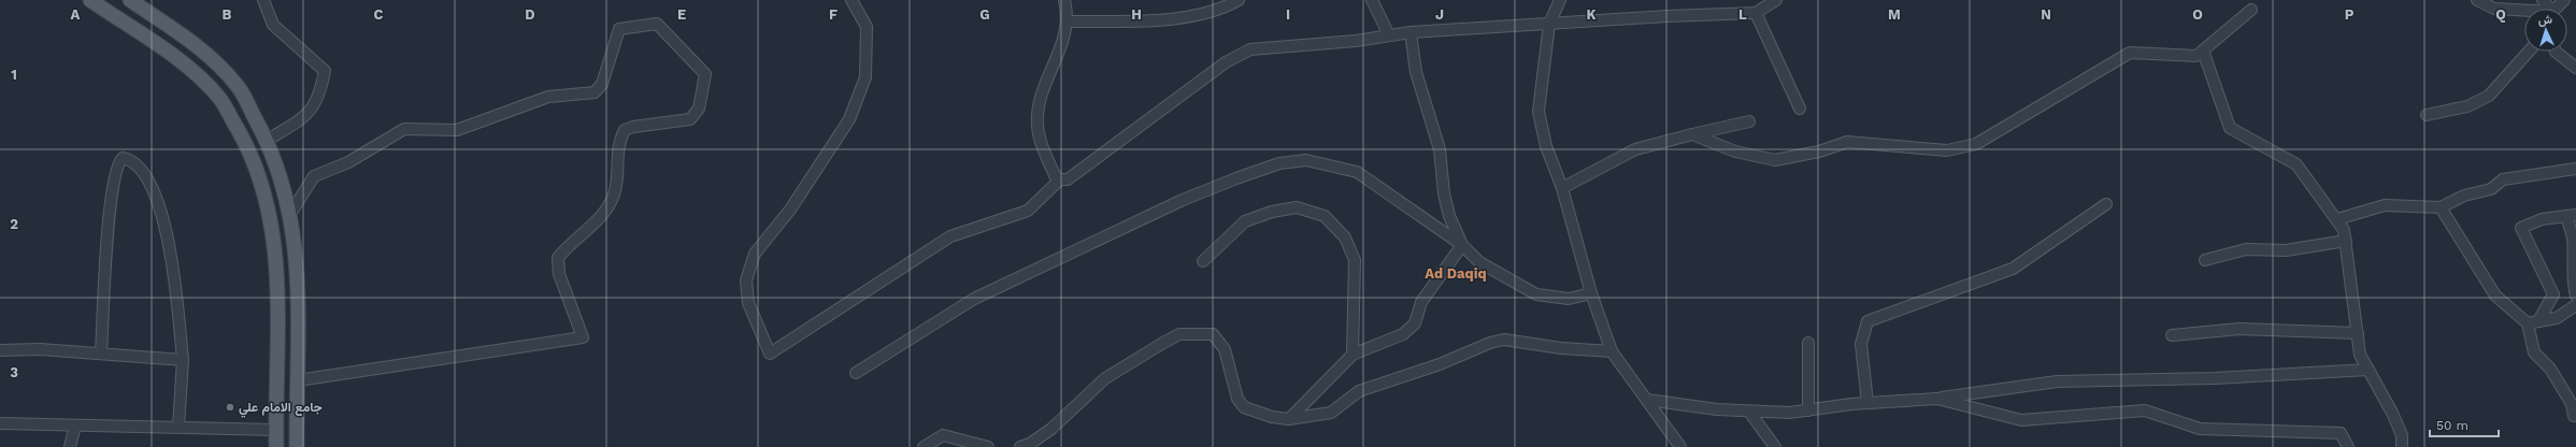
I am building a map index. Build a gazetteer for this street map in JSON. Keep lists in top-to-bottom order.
{
  "districts": ["Ad Daqiq"],
  "places": ["جامع الامام علي"],
  "scale_bar": "50 m",
  "north": "top",
  "grid": {
    "columns": [
      "A",
      "B",
      "C",
      "D",
      "E",
      "F",
      "G",
      "H",
      "I",
      "J",
      "K",
      "L",
      "M",
      "N",
      "O",
      "P",
      "Q"
    ],
    "rows": ["1", "2", "3"]
  }
}
